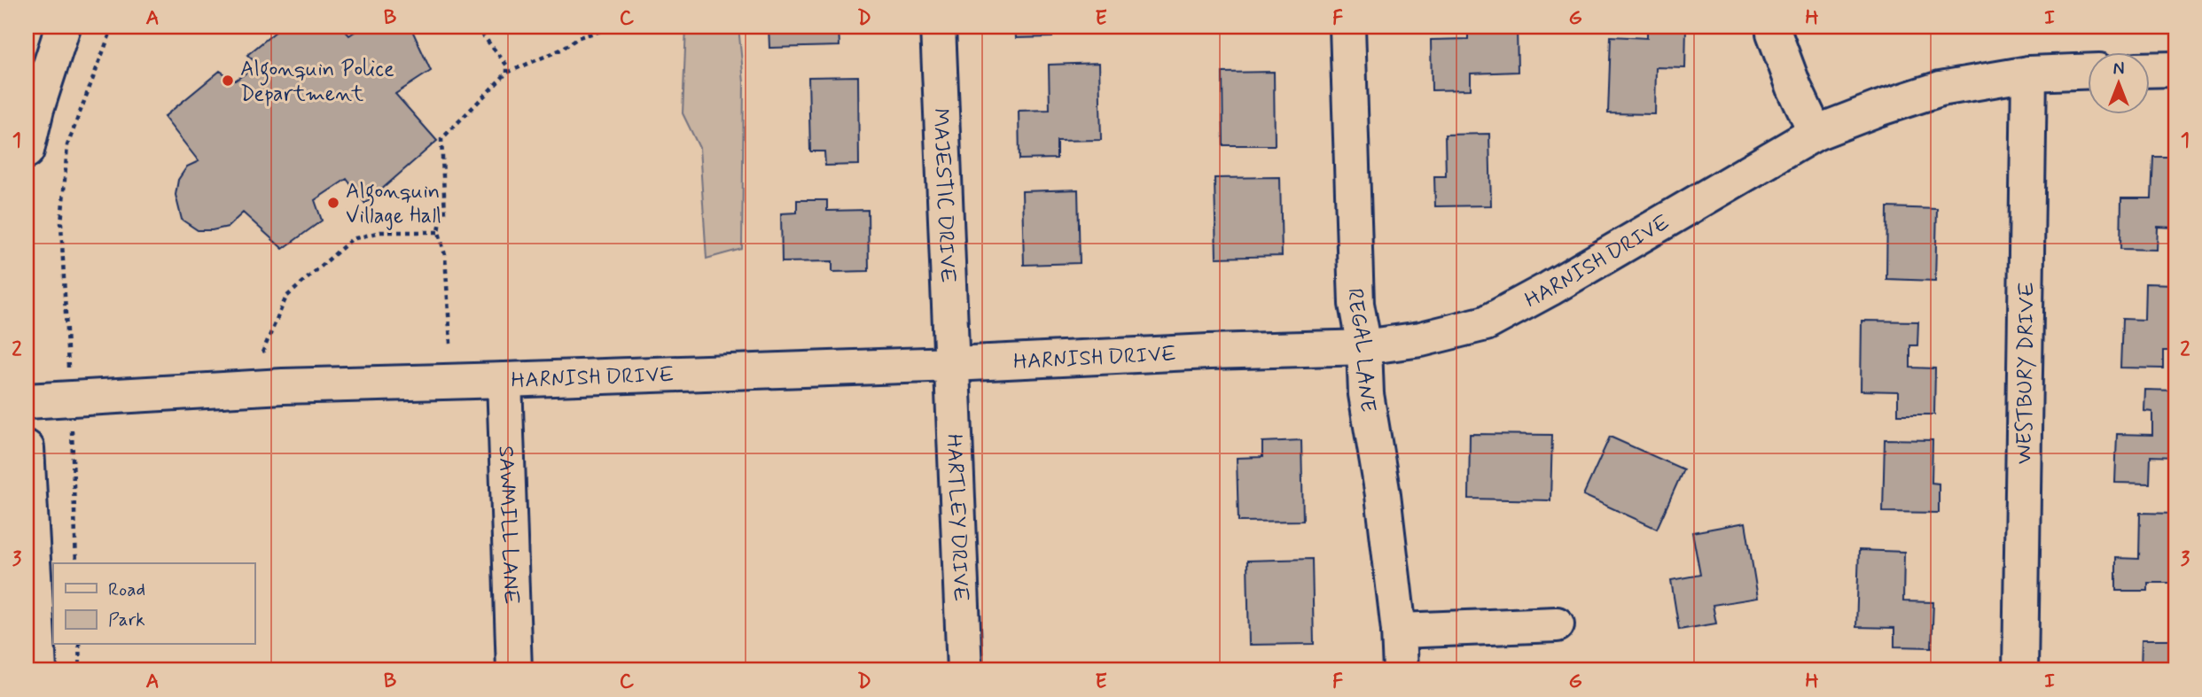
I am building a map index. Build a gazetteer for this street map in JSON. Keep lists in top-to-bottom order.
{
  "streets": {
    "street": [
      "MAJESTIC DRIVE",
      "HARNISH DRIVE",
      "REGAL LANE",
      "WESTBURY DRIVE",
      "HARTLEY DRIVE",
      "SAWMILL LANE"
    ]
  },
  "crossings": [
    ["MAJESTIC DRIVE", "HARNISH DRIVE"],
    ["MAJESTIC DRIVE", "HARTLEY DRIVE"],
    ["HARNISH DRIVE", "REGAL LANE"],
    ["HARNISH DRIVE", "WESTBURY DRIVE"],
    ["HARNISH DRIVE", "HARTLEY DRIVE"],
    ["HARNISH DRIVE", "SAWMILL LANE"]
  ],
  "places": ["Algonquin Police Department", "Algonquin Village Hall"],
  "legend": ["Road", "Park"],
  "north": "top",
  "grid": {
    "columns": [
      "A",
      "B",
      "C",
      "D",
      "E",
      "F",
      "G",
      "H",
      "I"
    ],
    "rows": ["1", "2", "3"]
  }
}
